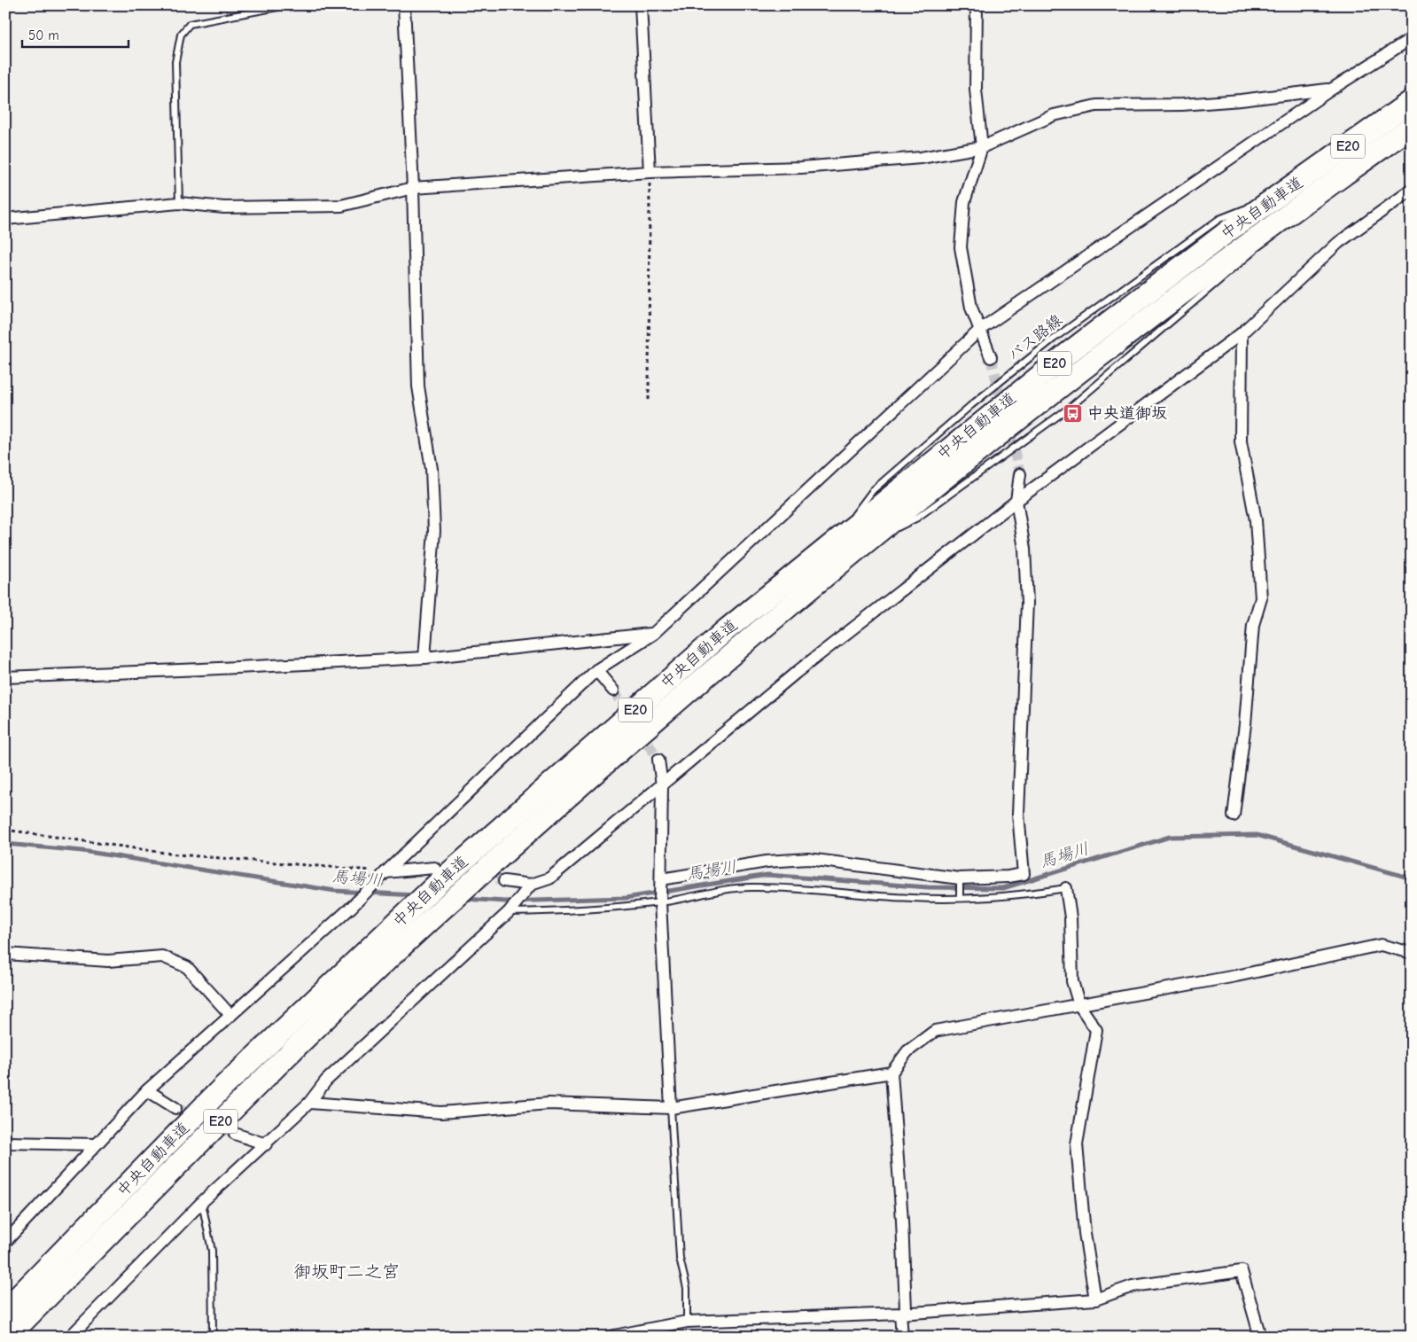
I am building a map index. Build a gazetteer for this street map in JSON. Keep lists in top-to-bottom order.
{
  "streets": {
    "highway": ["E20", "中央自動車道"],
    "lane": ["バス路線"]
  },
  "crossings": [
    ["中央自動車道", "バス路線"]
  ],
  "districts": ["御坂町二之宮"],
  "water": ["馬場川"],
  "places": {
    "bus stop": ["中央道御坂"]
  },
  "scale_bar": "50 m"
}
